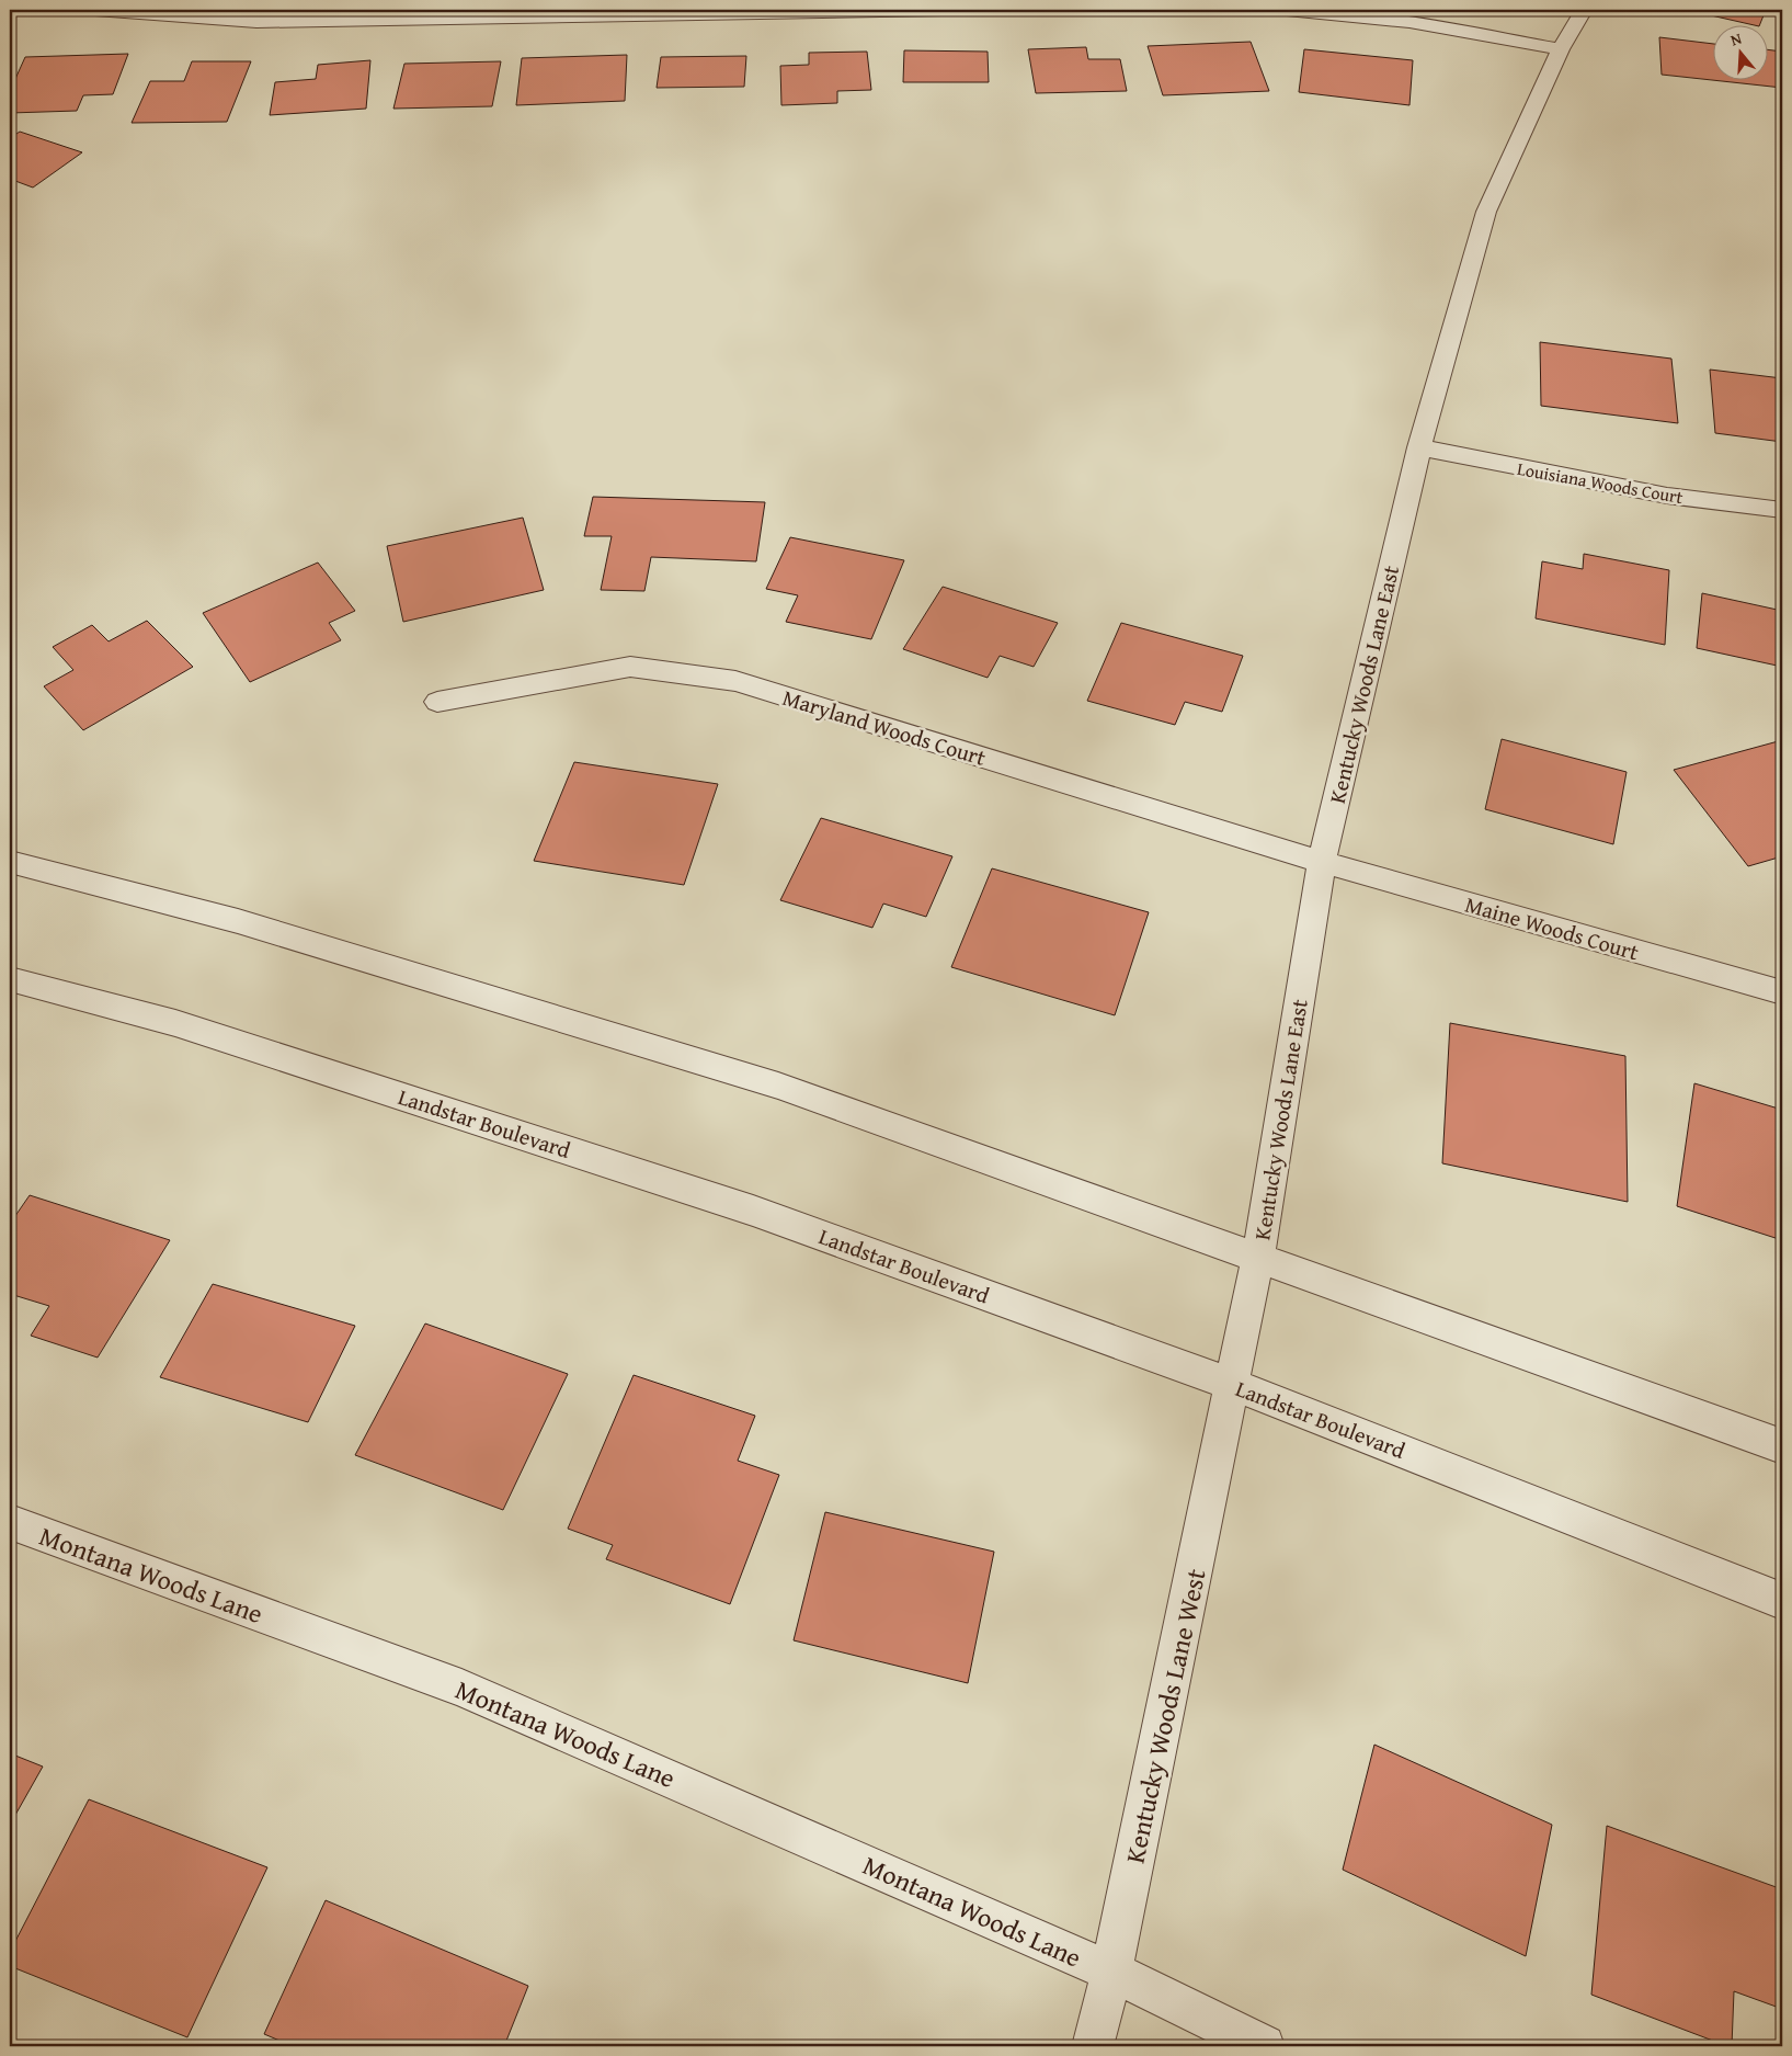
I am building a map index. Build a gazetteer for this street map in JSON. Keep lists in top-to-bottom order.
{
  "streets": {
    "street": [
      "Louisiana Woods Court",
      "Kentucky Woods Lane East",
      "Maryland Woods Court",
      "Maine Woods Court",
      "Landstar Boulevard",
      "Montana Woods Lane",
      "Kentucky Woods Lane West"
    ]
  },
  "crossings": [
    ["Louisiana Woods Court", "Kentucky Woods Lane East"],
    ["Kentucky Woods Lane East", "Maryland Woods Court"],
    ["Kentucky Woods Lane East", "Maine Woods Court"],
    ["Kentucky Woods Lane East", "Landstar Boulevard"],
    ["Kentucky Woods Lane East", "Kentucky Woods Lane West"],
    ["Maryland Woods Court", "Maine Woods Court"],
    ["Landstar Boulevard", "Kentucky Woods Lane West"],
    ["Montana Woods Lane", "Kentucky Woods Lane West"]
  ],
  "north": "top"
}
